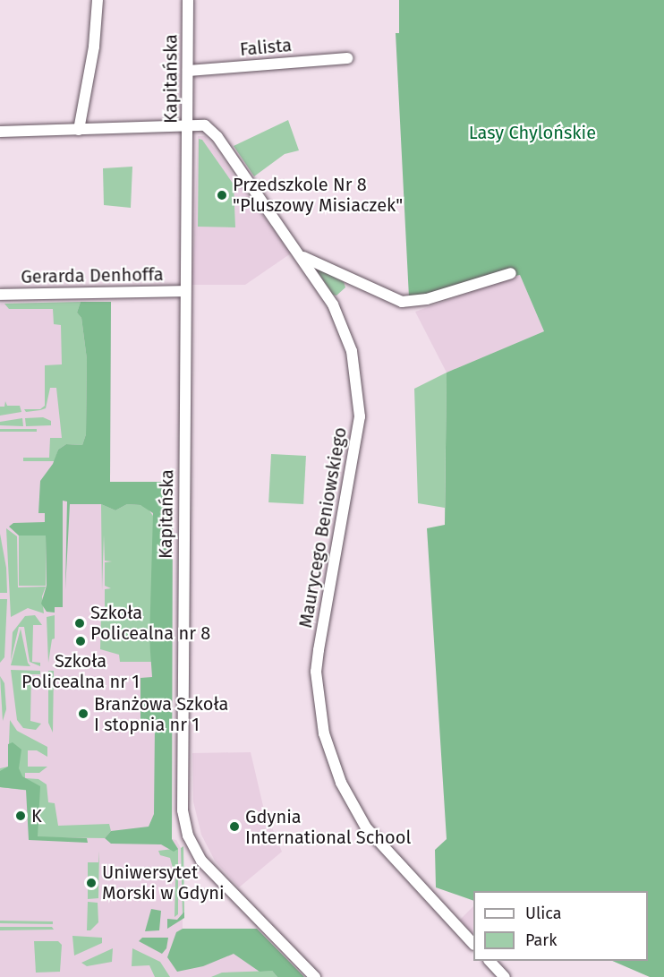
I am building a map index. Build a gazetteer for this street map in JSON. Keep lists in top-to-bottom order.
{
  "streets": {
    "street": [
      "Falista",
      "Kapitańska",
      "Gerarda Denhoffa",
      "Maurycego Beniowskiego"
    ]
  },
  "crossings": [
    ["Falista", "Kapitańska"],
    ["Kapitańska", "Gerarda Denhoffa"],
    ["Kapitańska", "Maurycego Beniowskiego"]
  ],
  "parks": ["Lasy Chylońskie"],
  "places": [
    "Przedszkole Nr 8 \"Pluszowy Misiaczek\"",
    "Szkoła Policealna nr 8",
    "Szkoła Policealna nr 1",
    "Branżowa Szkoła I stopnia nr 1",
    "K",
    "Gdynia International School",
    "Uniwersytet Morski w Gdyni"
  ],
  "legend": ["Ulica", "Park"]
}
